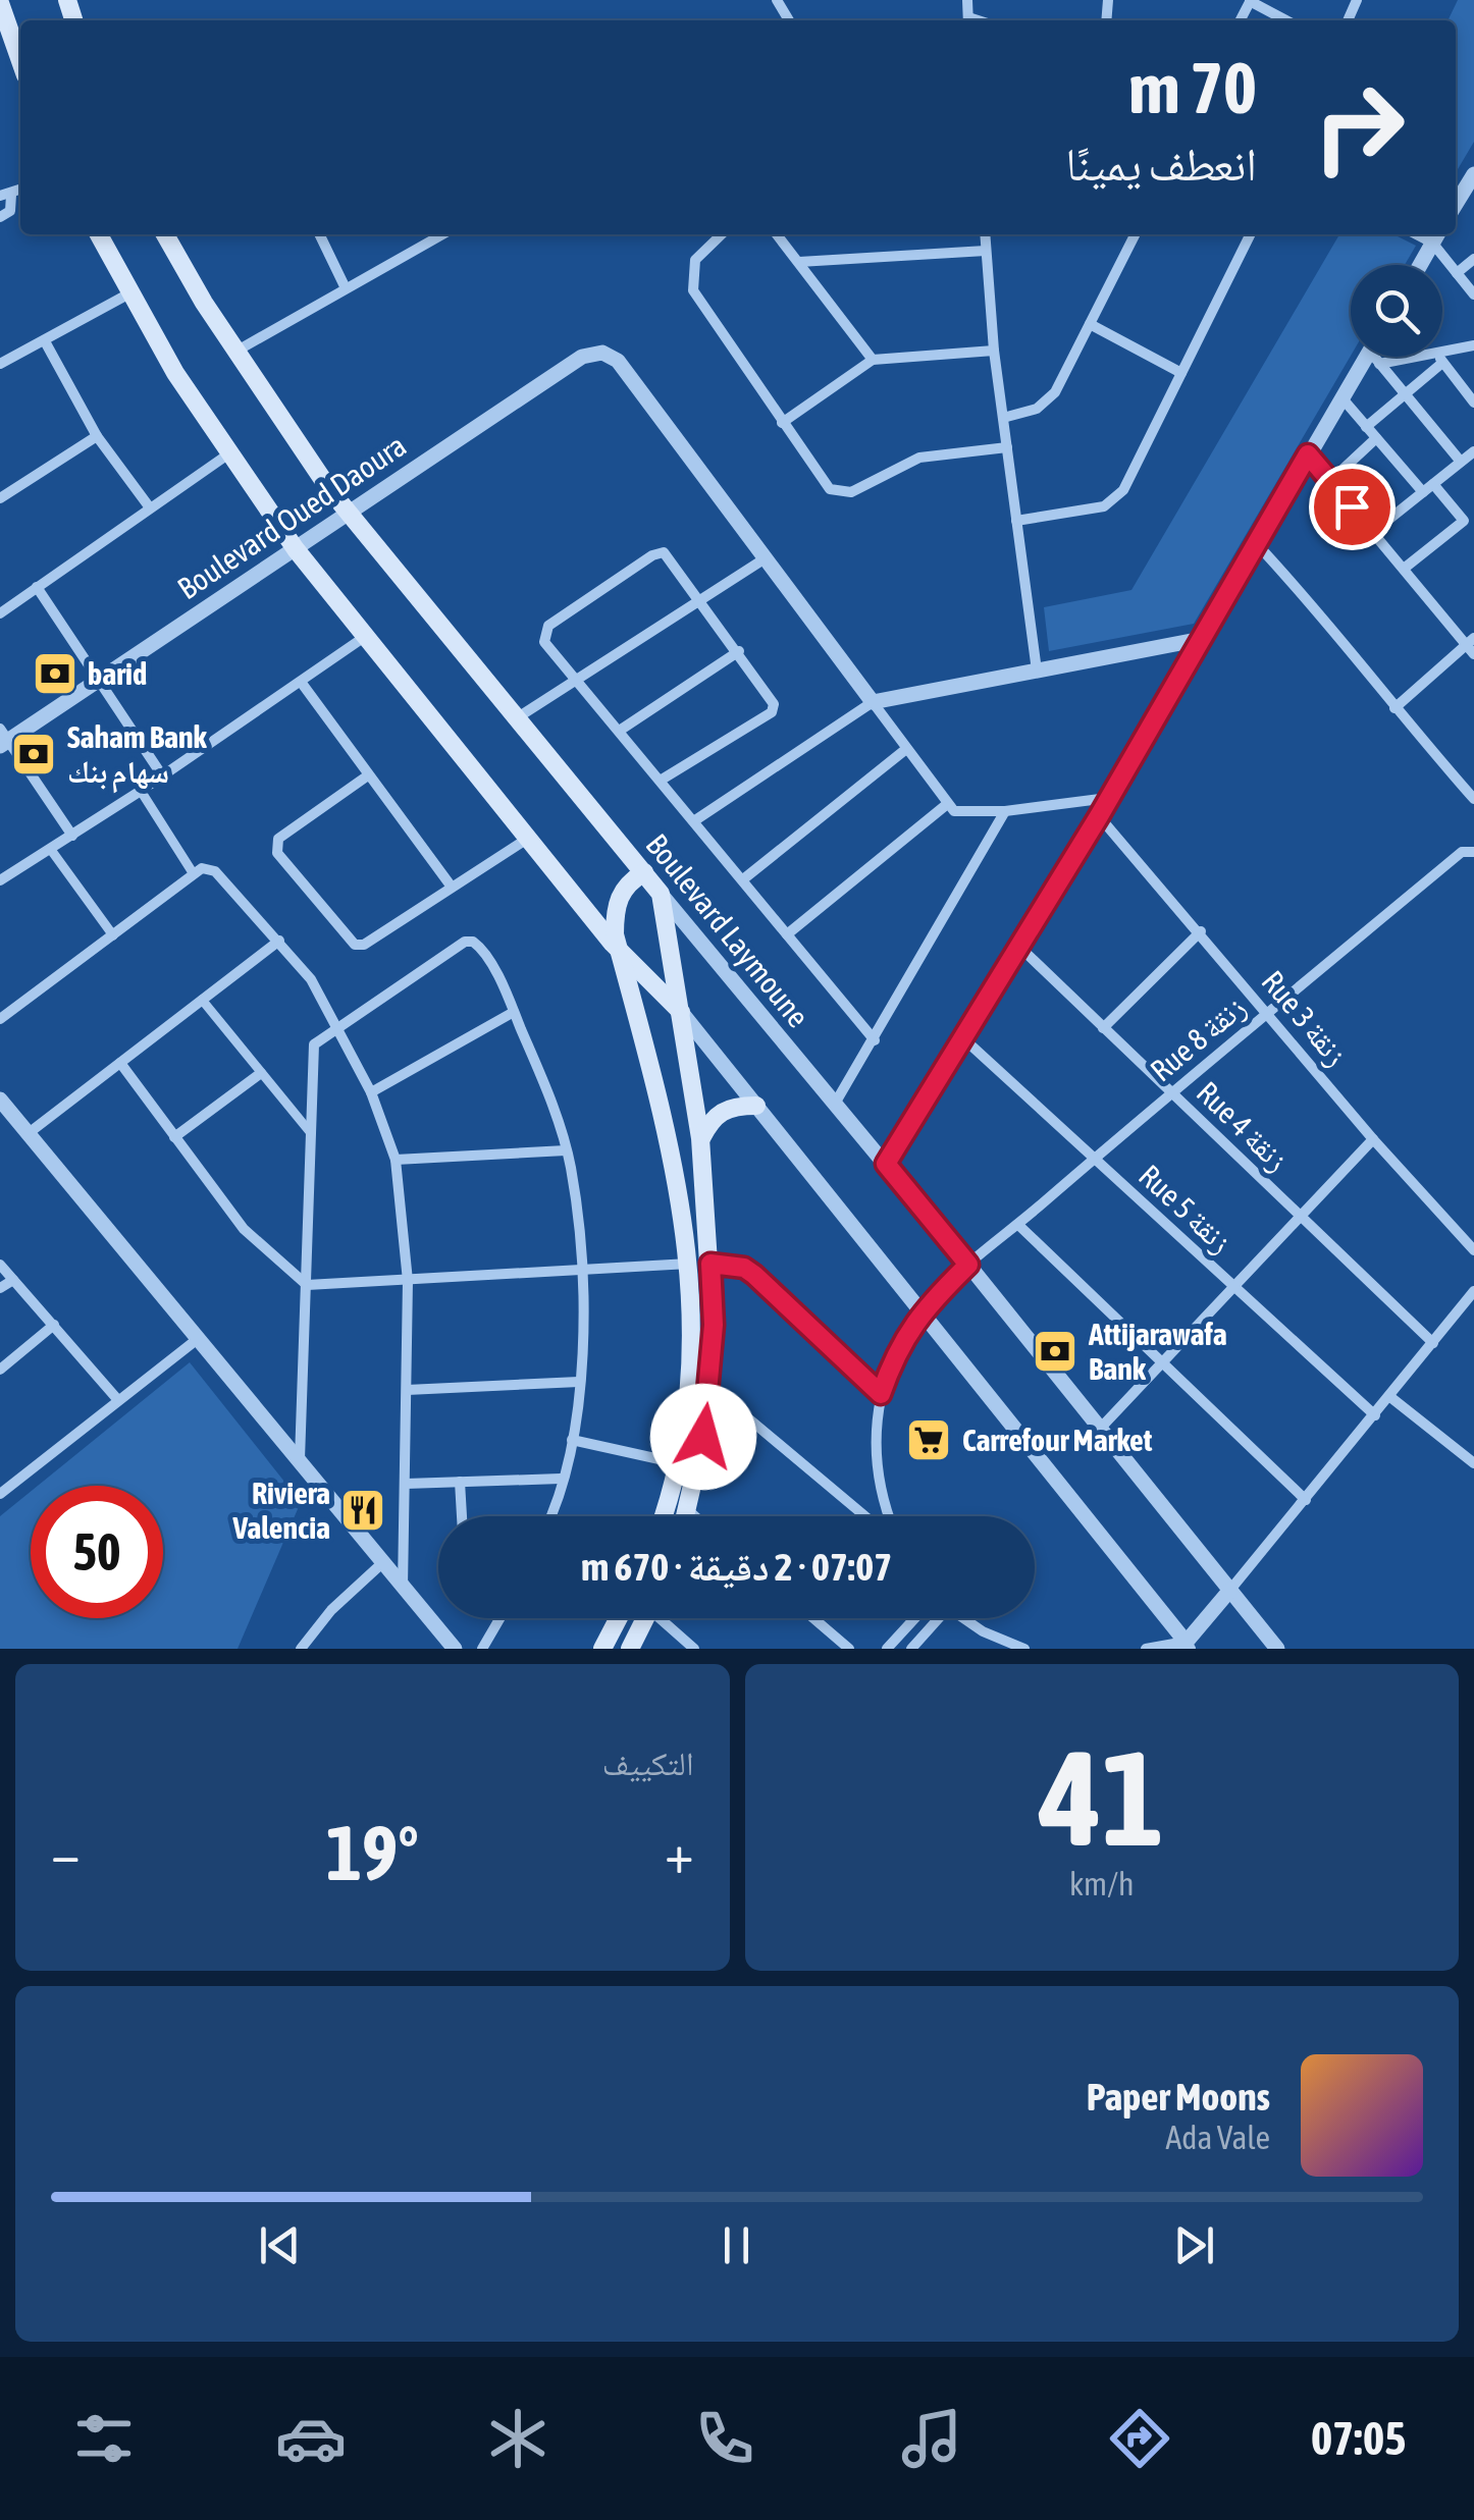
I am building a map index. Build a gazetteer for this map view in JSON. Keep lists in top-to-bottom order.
{
  "streets": {
    "main road": ["Boulevard Laymoune"],
    "street": [
      "Boulevard Oued Daoura",
      "Rue 3 زنقة",
      "Rue 8 زنقة",
      "Rue 4 زنقة",
      "Rue 5 زنقة"
    ]
  },
  "crossings": [
    ["Boulevard Oued Daoura", "Boulevard Laymoune"],
    ["Boulevard Laymoune", "Rue 8 زنقة"],
    ["Rue 3 زنقة", "Rue 8 زنقة"],
    ["Rue 8 زنقة", "Rue 4 زنقة"],
    ["Rue 8 زنقة", "Rue 5 زنقة"]
  ],
  "places": {
    "bank": ["barid", "Saham Bank سهام بنك", "Attijarawafa Bank"],
    "supermarket": ["Carrefour Market"],
    "restaurant": ["Riviera Valencia"]
  },
  "page": {
    "turn": ["70 m", "انعطف يمينًا"],
    "limit": "50",
    "trip": "07:07 · 2 دقيقة · 670 m",
    "tile": [
      ["41", "km/h"],
      "التكييف"
    ],
    "heat": ["−", "19°", "+"],
    "song": ["Paper Moons", "Ada Vale"],
    "tabs": "07:05"
  }
}
